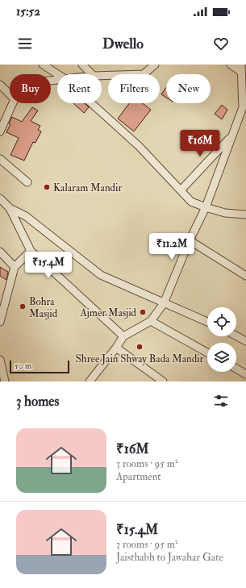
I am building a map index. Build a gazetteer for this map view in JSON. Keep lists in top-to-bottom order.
{
  "places": [
    "Kalaram Mandir",
    "Bohra Masjid",
    "Ajmer Masjid",
    "Shree Jain Shway Bada Mandir"
  ],
  "scale_bar": "50 m",
  "page": {
    "status": "15:52",
    "header": "Dwello",
    "chip": [
      "Buy",
      "Rent",
      "Filters",
      "New"
    ],
    "price": ["₹16M", "₹11.2M", "₹15.4M"],
    "scale": "50 m",
    "heading": "3 homes",
    "list": [
      {
        "name": "₹16M",
        "note": "3 rooms · 95 m² · Apartment"
      },
      {
        "name": "₹15.4M",
        "note": "3 rooms · 95 m² · Jaisthabh to Jawahar Gate"
      }
    ]
  }
}
